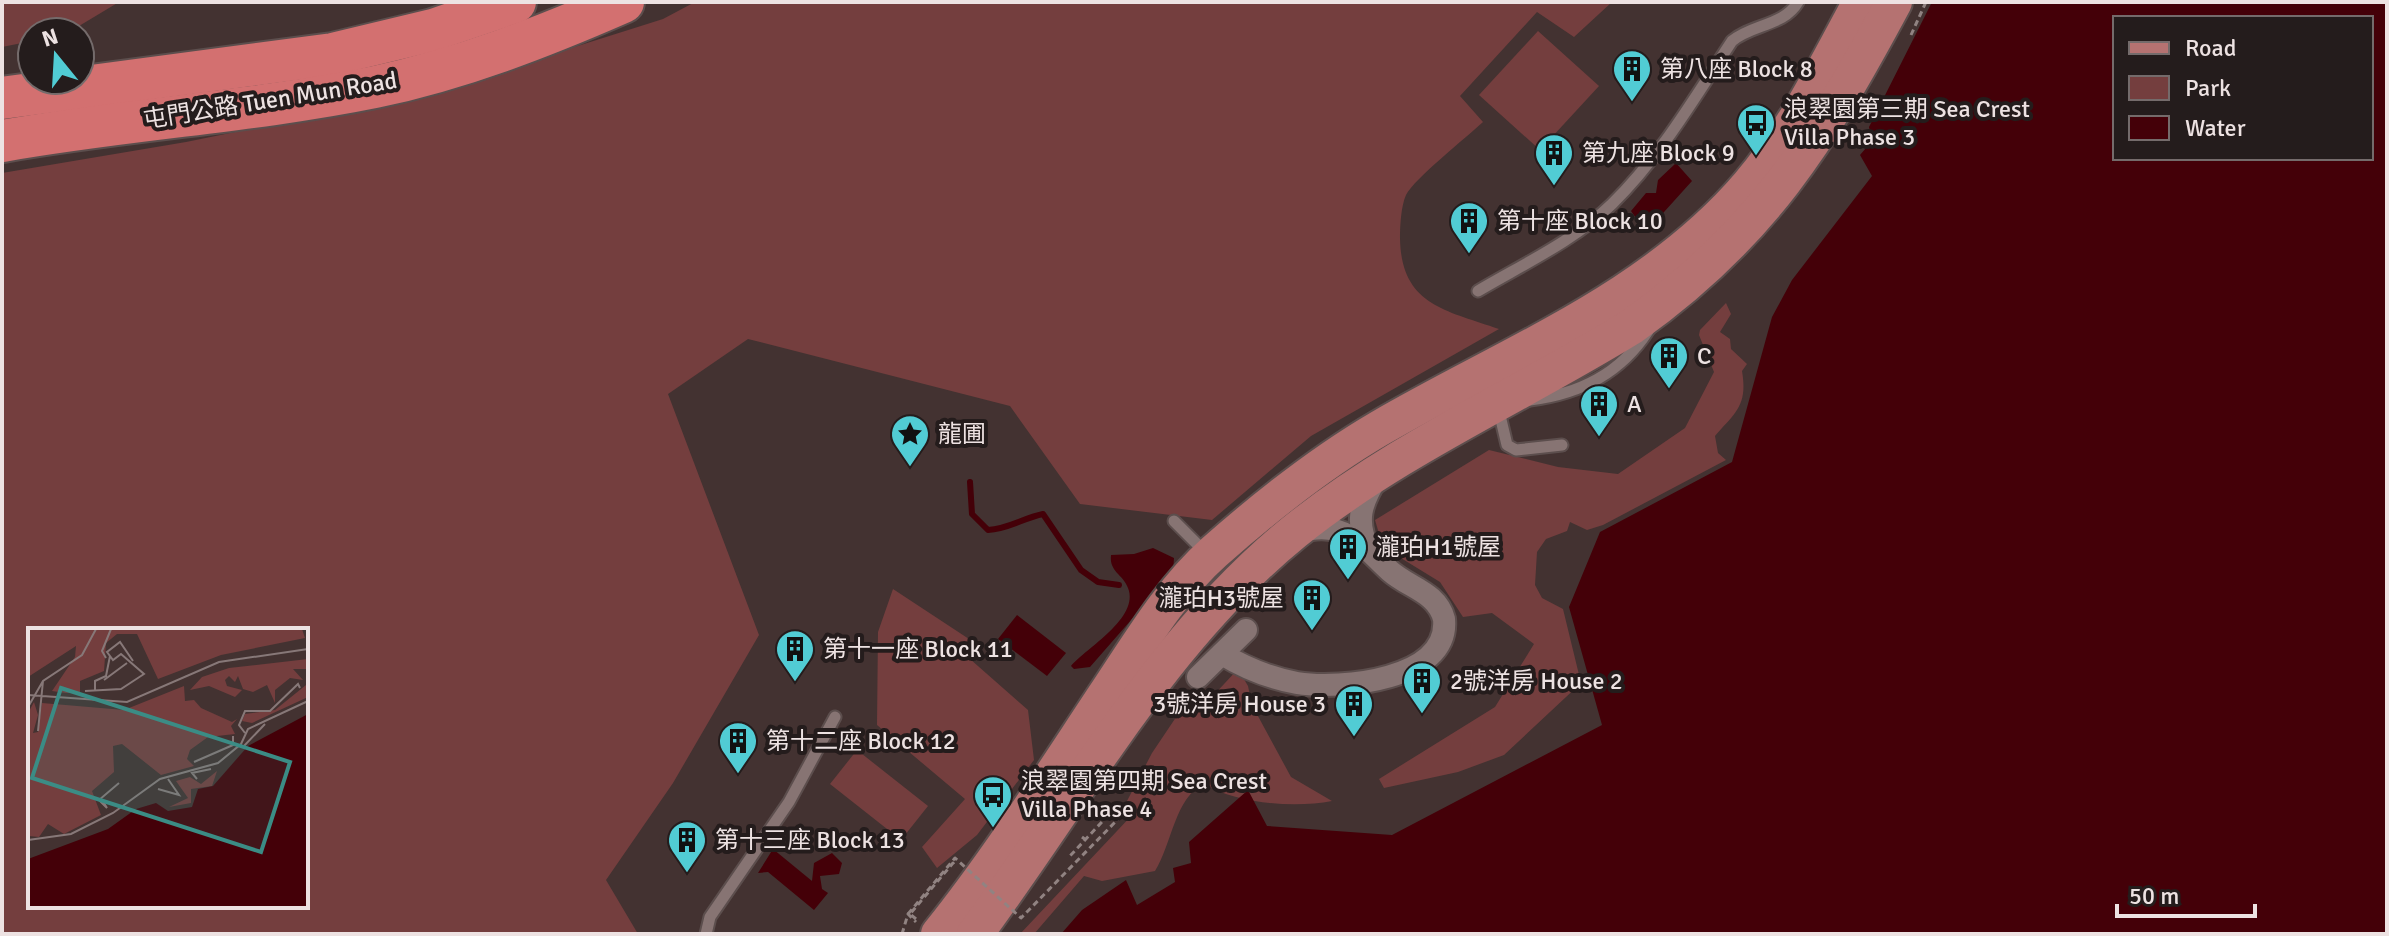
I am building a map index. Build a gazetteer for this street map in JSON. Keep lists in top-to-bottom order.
{
  "streets": {
    "highway": ["屯門公路 Tuen Mun Road"]
  },
  "places": {
    "building": [
      "第八座 Block 8",
      "第九座 Block 9",
      "第十座 Block 10",
      "C",
      "A",
      "瀧珀H1號屋",
      "瀧珀H3號屋",
      "第十一座 Block 11",
      "2號洋房 House 2",
      "3號洋房 House 3",
      "第十二座 Block 12",
      "第十三座 Block 13"
    ],
    "bus stop": ["浪翠園第三期 Sea Crest Villa Phase 3", "浪翠園第四期 Sea Crest Villa Phase 4"],
    "place": ["龍圃"]
  },
  "legend": ["Road", "Park", "Water"],
  "scale_bar": "50 m",
  "north": "top"
}
